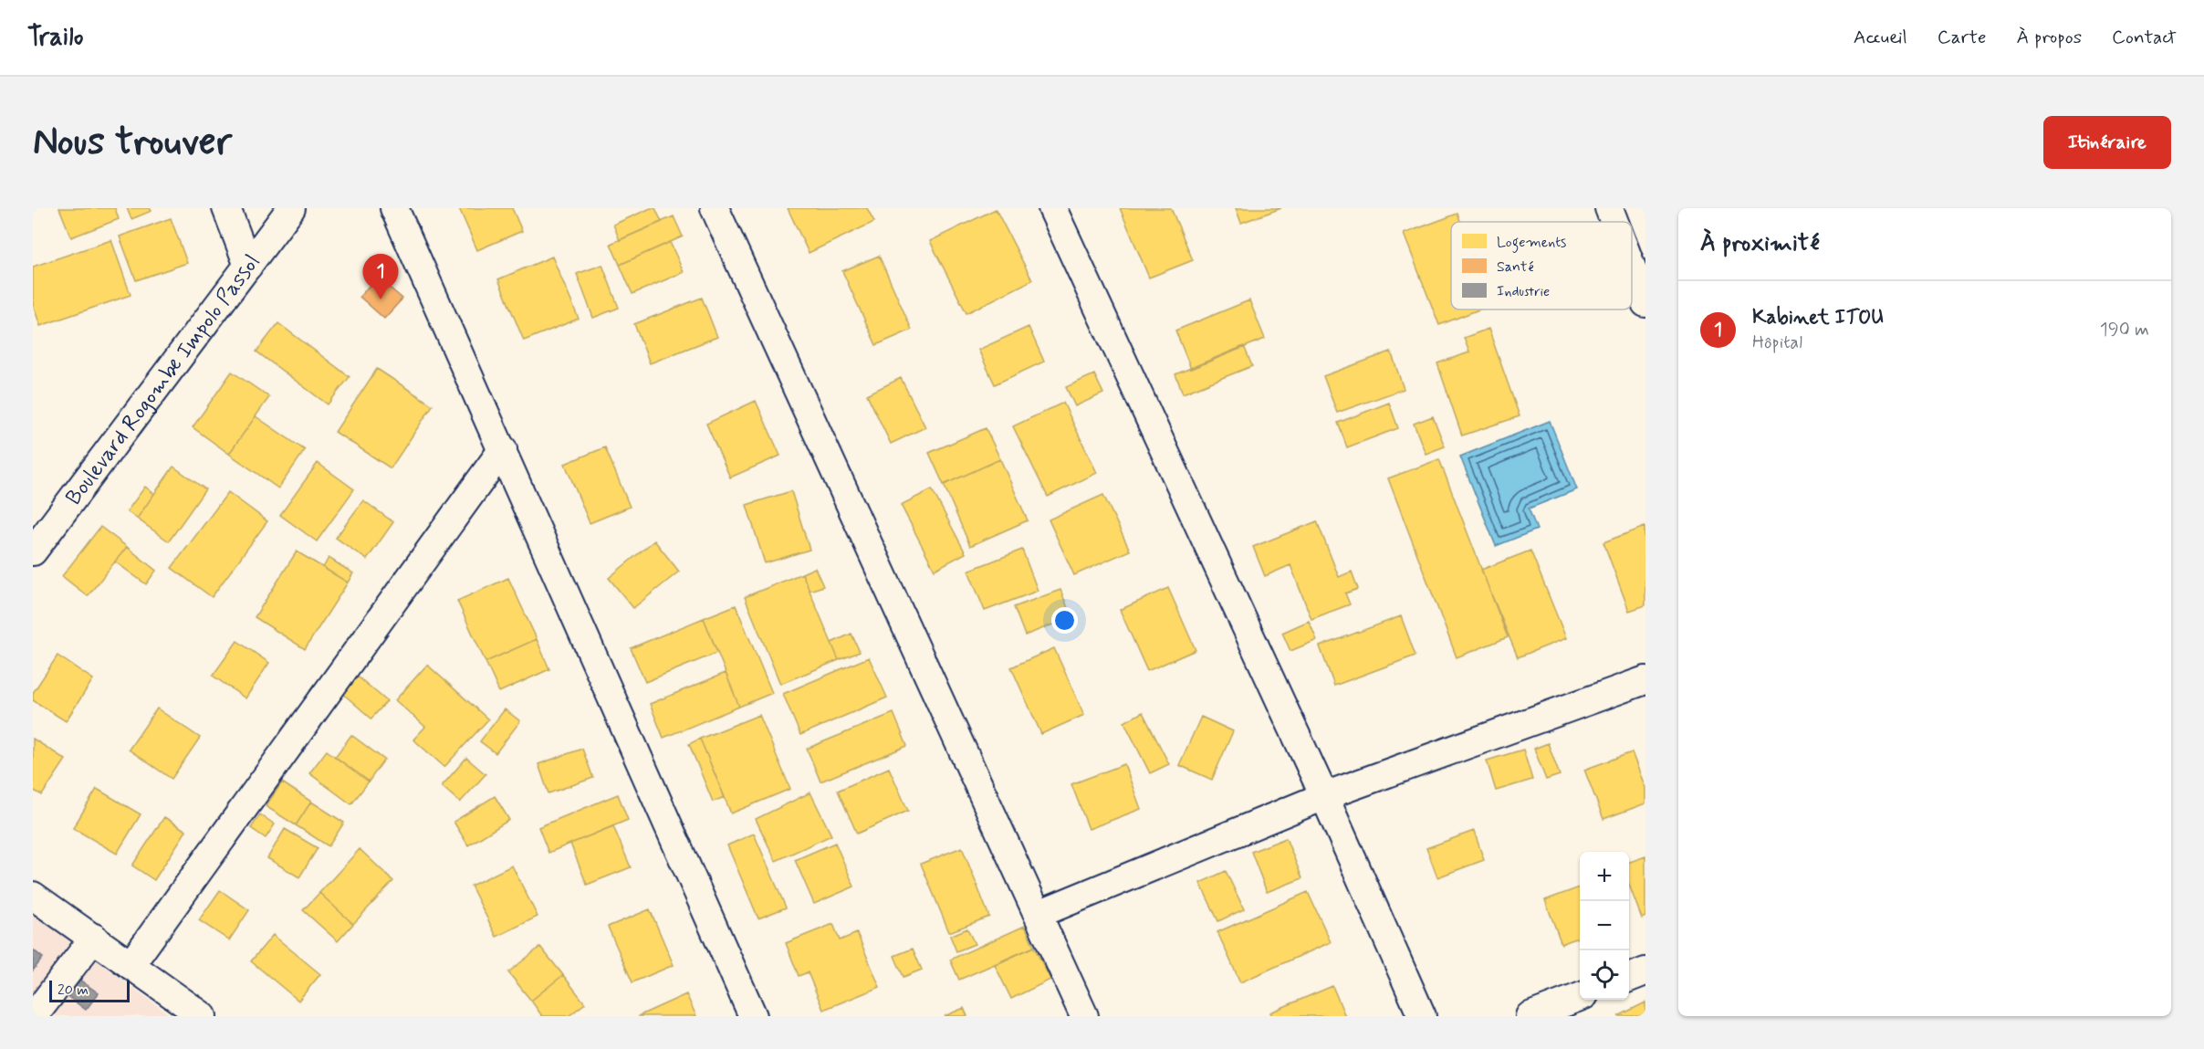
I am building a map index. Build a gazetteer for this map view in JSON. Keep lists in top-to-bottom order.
{
  "streets": {
    "street": ["Boulevard Rogombe Impolo Passol"]
  },
  "legend": ["Logements", "Santé", "Industrie"],
  "scale_bar": "20 m",
  "page": {
    "header": "Trailo",
    "nav": [
      "Accueil",
      "Carte",
      "À propos",
      "Contact"
    ],
    "buttons": "Itinéraire",
    "title": "Nous trouver",
    "heading": "À proximité",
    "pins": "1",
    "list": [
      {
        "mark": "1",
        "name": "Kabinet ITOU",
        "note": "Hôpital",
        "value": "190 m"
      }
    ],
    "map_buttons": ["+", "−"],
    "scale": "20 m"
  }
}
